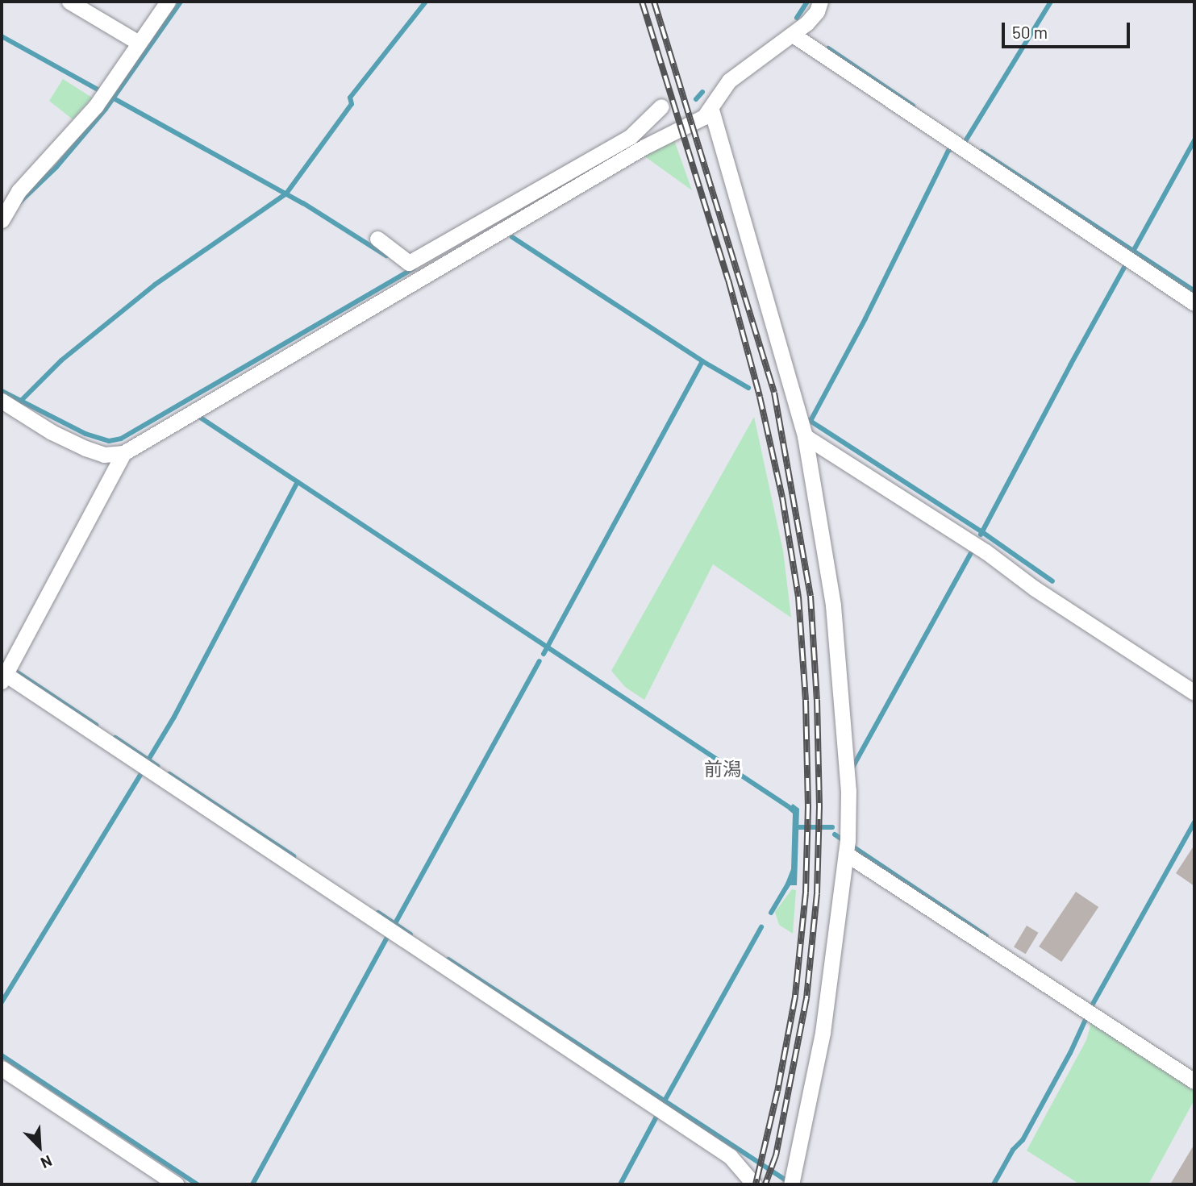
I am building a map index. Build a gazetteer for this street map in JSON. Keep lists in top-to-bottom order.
{
  "districts": ["前潟"],
  "scale_bar": "50 m",
  "north": "bottom right"
}
